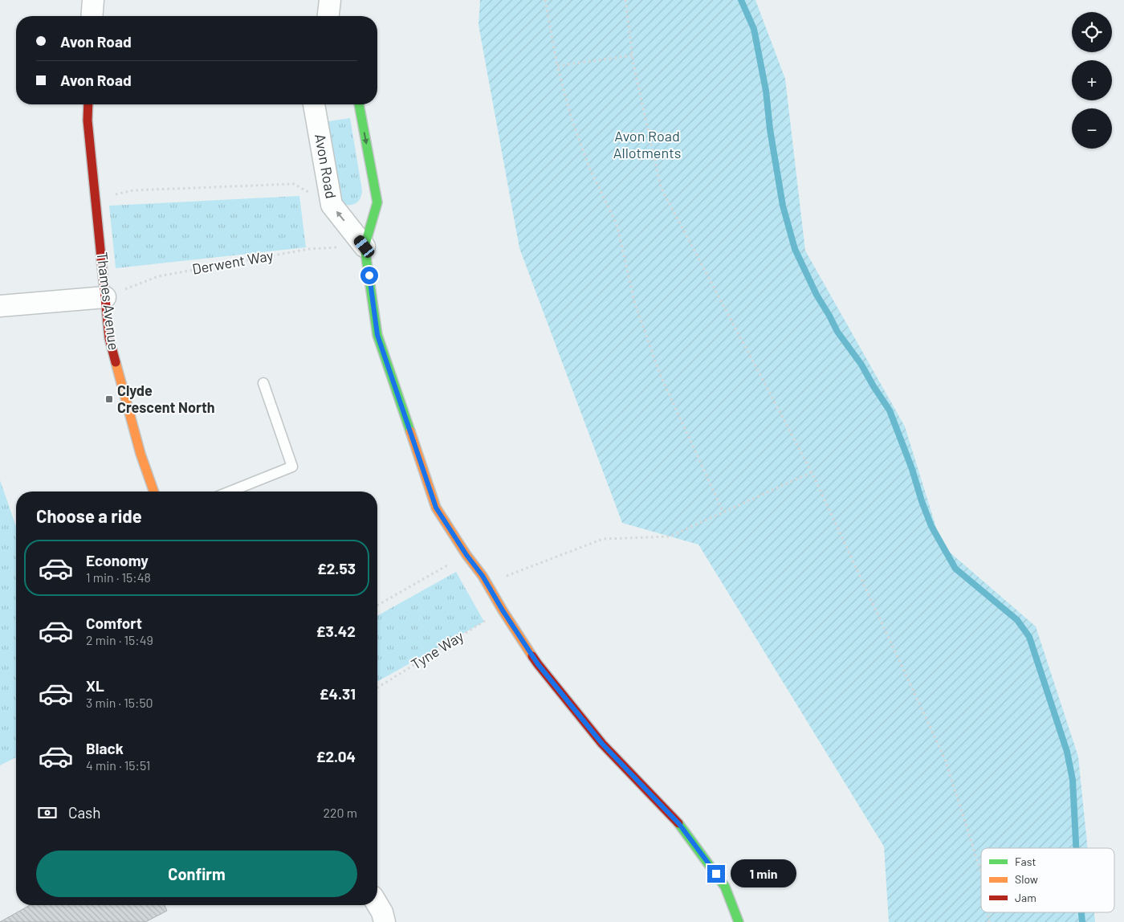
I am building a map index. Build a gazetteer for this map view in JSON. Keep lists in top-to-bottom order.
{
  "streets": {
    "street": ["Avon Road", "Thames Avenue"],
    "path": ["Derwent Way", "Tyne Way"]
  },
  "crossings": [
    ["Avon Road", "Derwent Way"],
    ["Avon Road", "Tyne Way"],
    ["Derwent Way", "Thames Avenue"]
  ],
  "parks": ["Avon Road Allotments"],
  "places": {
    "transit": ["Clyde Crescent North"]
  },
  "legend": ["Fast", "Slow", "Jam"],
  "page": {
    "map_buttons": ["+", "−"],
    "banner": ["Avon Road", "Avon Road"],
    "heading": "Choose a ride",
    "list": [
      {
        "name": "Economy",
        "note": "1 min · 15:48",
        "value": "£2.53"
      },
      {
        "name": "Comfort",
        "note": "2 min · 15:49",
        "value": "£3.42"
      },
      {
        "name": "XL",
        "note": "3 min · 15:50",
        "value": "£4.31"
      },
      {
        "name": "Black",
        "note": "4 min · 15:51",
        "value": "£2.04"
      }
    ],
    "pay": ["Cash", "220 m"],
    "buttons": "Confirm",
    "bubble": "1 min"
  }
}
